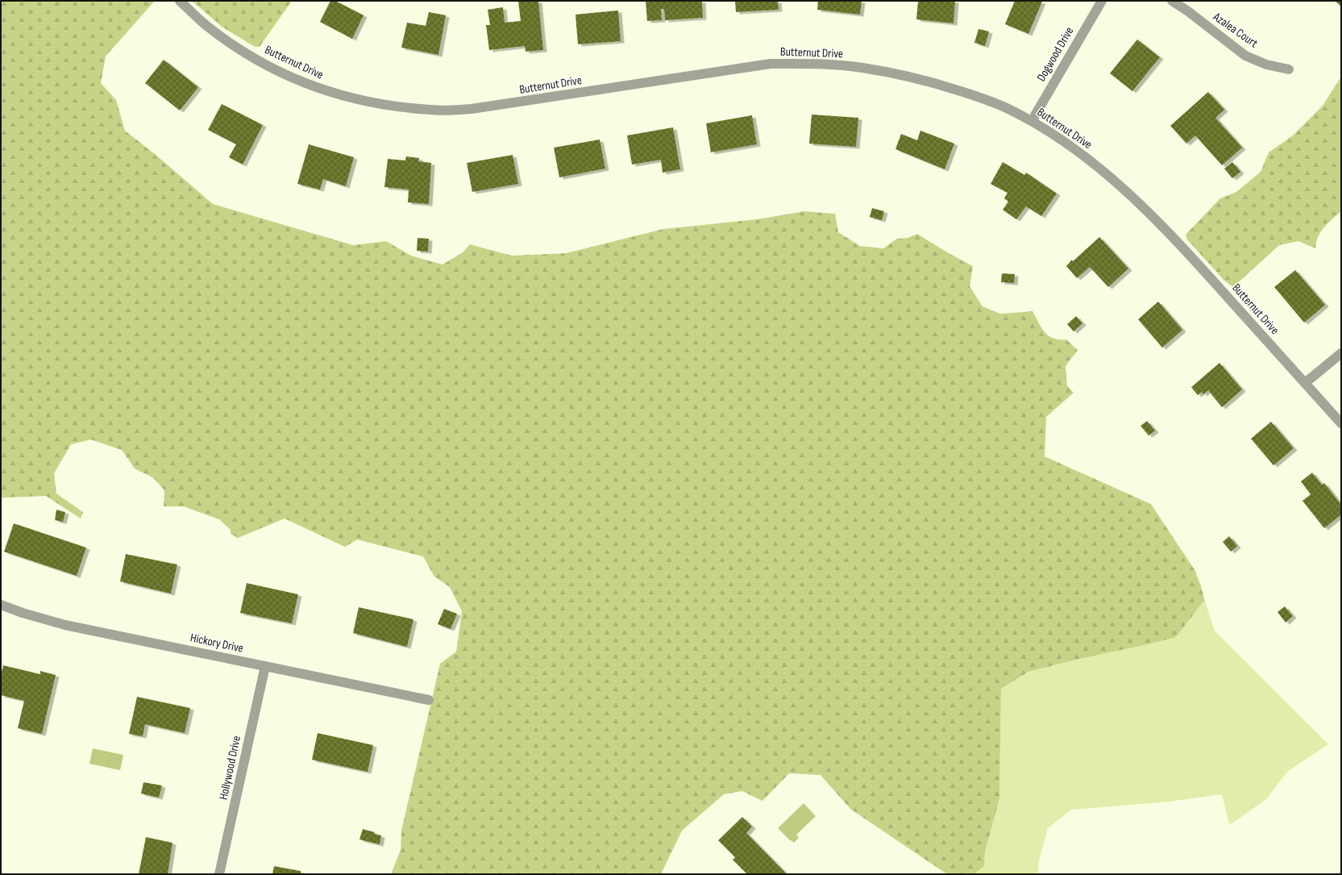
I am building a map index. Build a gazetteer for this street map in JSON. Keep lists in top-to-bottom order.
{
  "streets": {
    "street": [
      "Azalea Court",
      "Butternut Drive",
      "Dogwood Drive",
      "Hickory Drive",
      "Hollywood Drive"
    ]
  },
  "crossings": [
    ["Butternut Drive", "Dogwood Drive"],
    ["Hickory Drive", "Hollywood Drive"]
  ]
}
